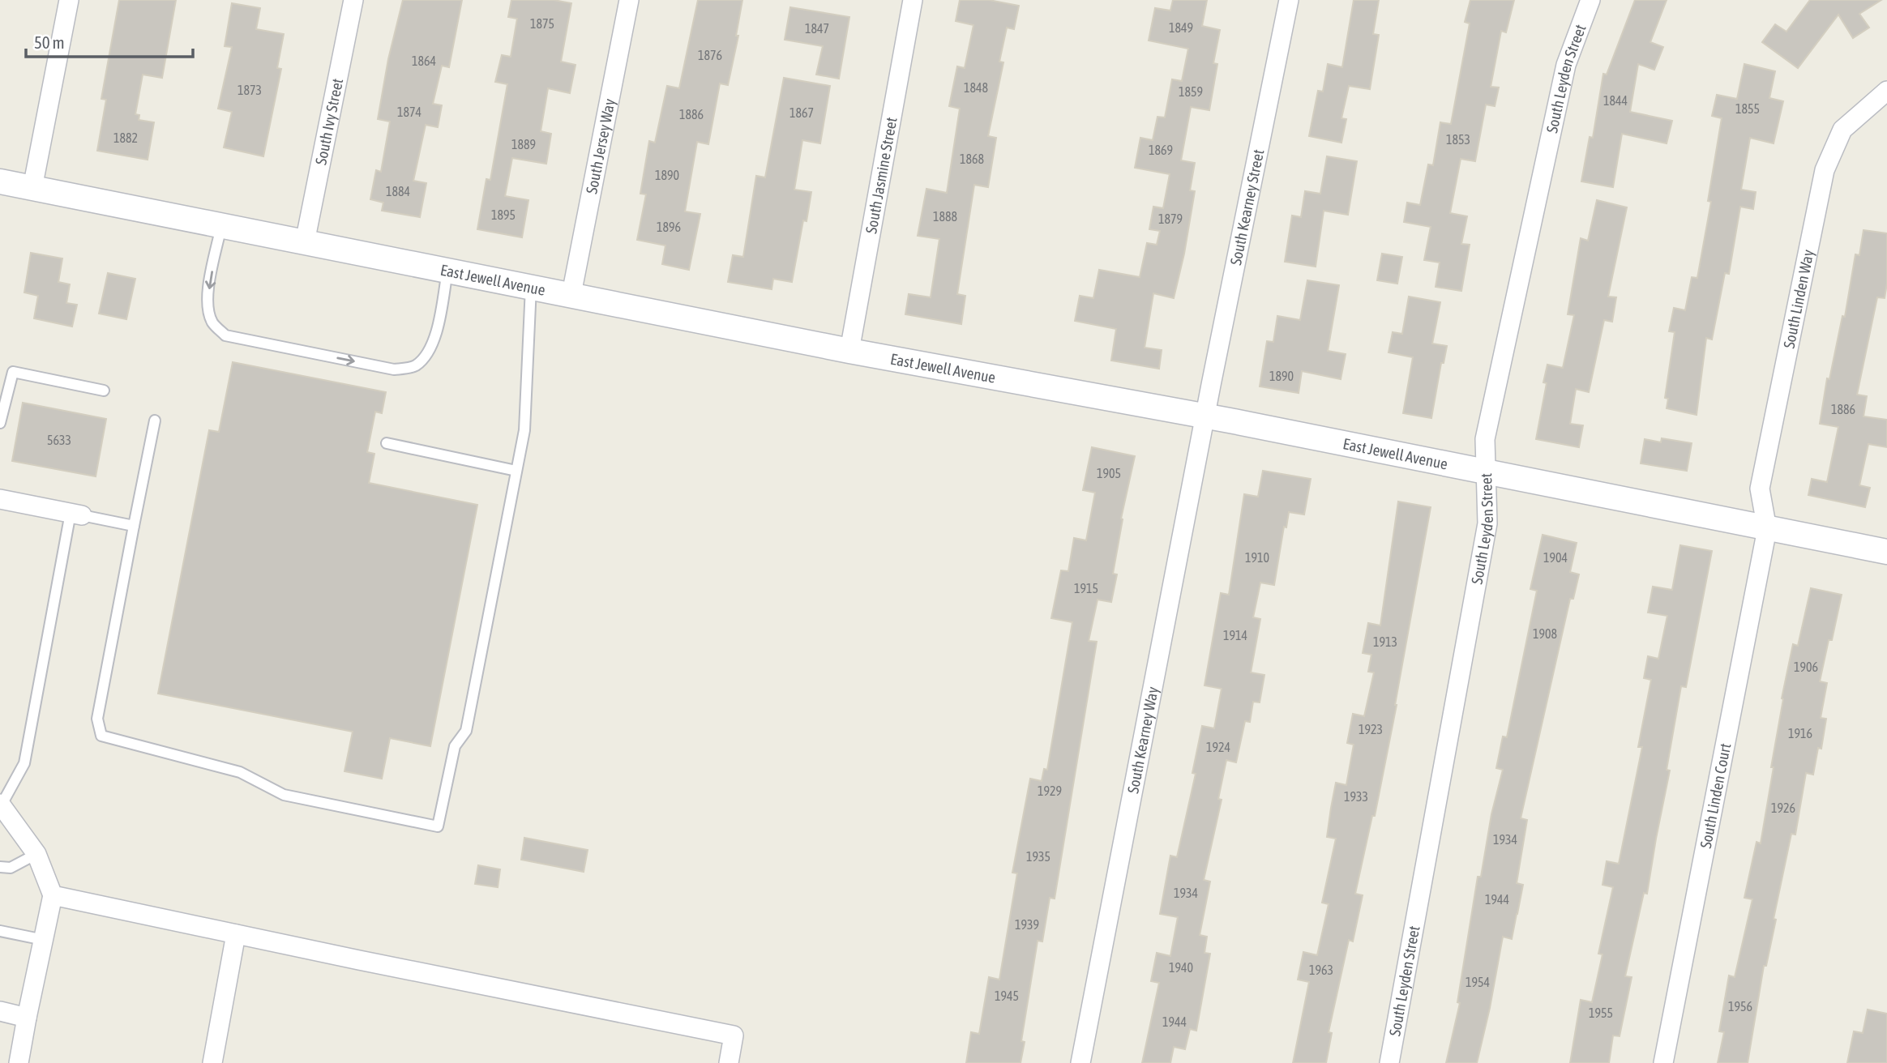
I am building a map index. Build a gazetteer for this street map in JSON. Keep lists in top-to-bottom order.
{
  "streets": {
    "street": [
      "South Leyden Street",
      "South Ivy Street",
      "South Jersey Way",
      "South Jasmine Street",
      "South Kearney Street",
      "East Jewell Avenue",
      "South Linden Way",
      "South Kearney Way",
      "South Linden Court"
    ]
  },
  "crossings": [
    ["South Leyden Street", "East Jewell Avenue"],
    ["South Ivy Street", "East Jewell Avenue"],
    ["South Jersey Way", "East Jewell Avenue"],
    ["South Jasmine Street", "East Jewell Avenue"],
    ["South Kearney Street", "East Jewell Avenue"],
    ["South Kearney Street", "South Kearney Way"],
    ["East Jewell Avenue", "South Linden Way"],
    ["East Jewell Avenue", "South Kearney Way"],
    ["East Jewell Avenue", "South Linden Court"],
    ["South Linden Way", "South Linden Court"]
  ],
  "house_numbers": [
    "1875",
    "1849",
    "1847",
    "1876",
    "1864",
    "1848",
    "1873",
    "1859",
    "1844",
    "1855",
    "1874",
    "1867",
    "1886",
    "1882",
    "1853",
    "1889",
    "1869",
    "1868",
    "1890",
    "1884",
    "1895",
    "1888",
    "1879",
    "1896",
    "1890",
    "1886",
    "5633",
    "1905",
    "1910",
    "1904",
    "1915",
    "1908",
    "1914",
    "1913",
    "1906",
    "1923",
    "1916",
    "1924",
    "1929",
    "1933",
    "1926",
    "1934",
    "1935",
    "1934",
    "1944",
    "1939",
    "1940",
    "1963",
    "1954",
    "1945",
    "1956",
    "1955",
    "1944"
  ],
  "scale_bar": "50 m"
}
